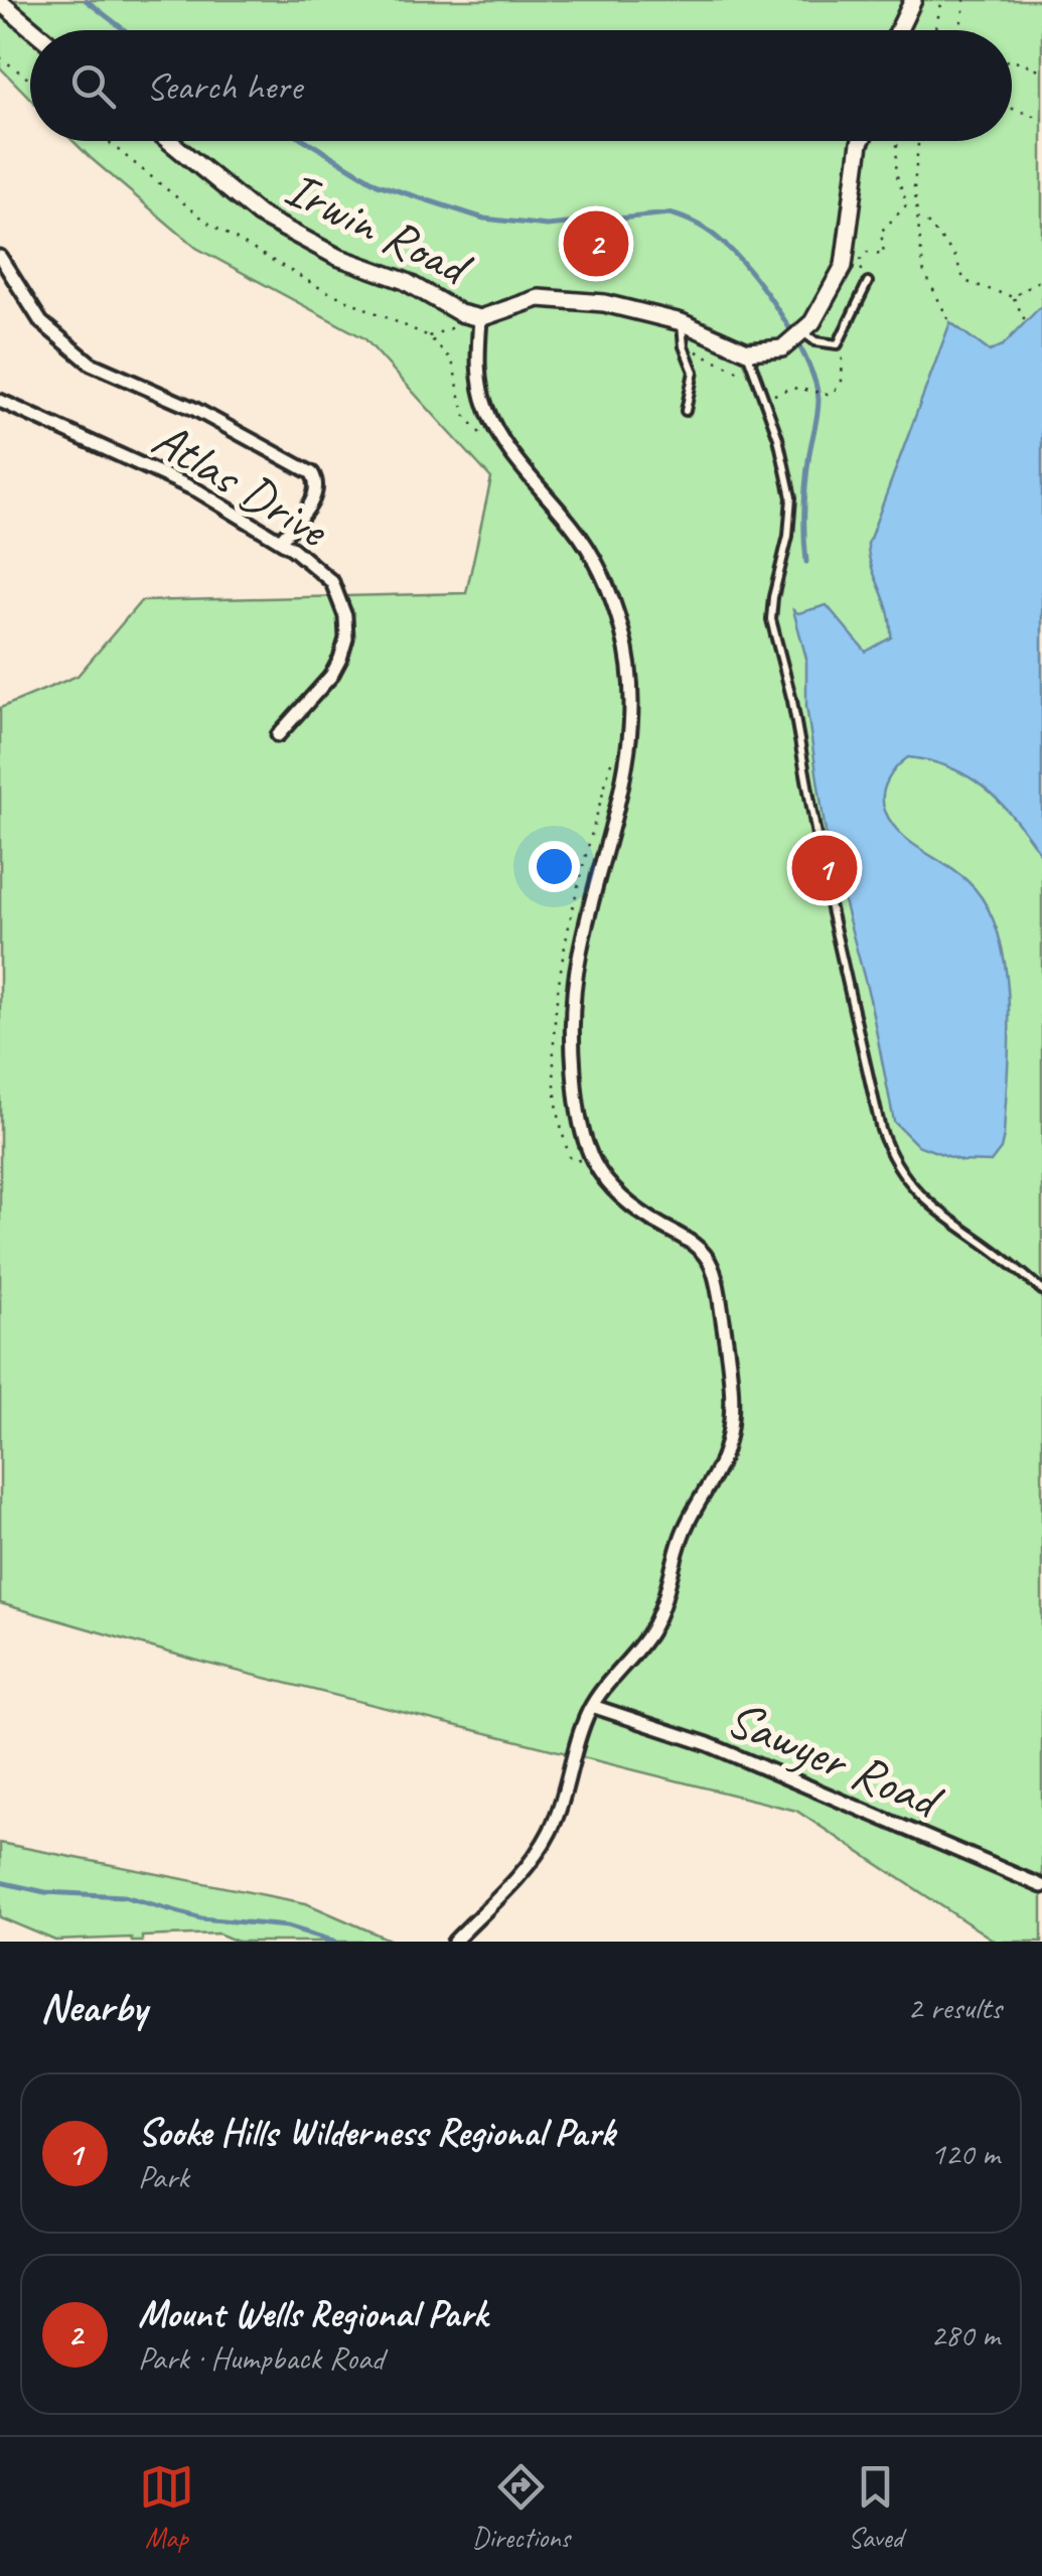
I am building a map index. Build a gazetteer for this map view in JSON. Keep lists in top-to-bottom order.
{
  "streets": {
    "street": ["Irwin Road", "Atlas Drive", "Sawyer Road"]
  },
  "page": {
    "search": "Search here",
    "pins": ["2", "1"],
    "heading": ["Nearby", "2 results"],
    "list": [
      {
        "mark": "1",
        "name": "Sooke Hills Wilderness Regional Park",
        "note": "Park",
        "value": "120 m"
      },
      {
        "mark": "2",
        "name": "Mount Wells Regional Park",
        "note": "Park · Humpback Road",
        "value": "280 m"
      }
    ],
    "nav": ["Map", "Directions", "Saved"]
  }
}
